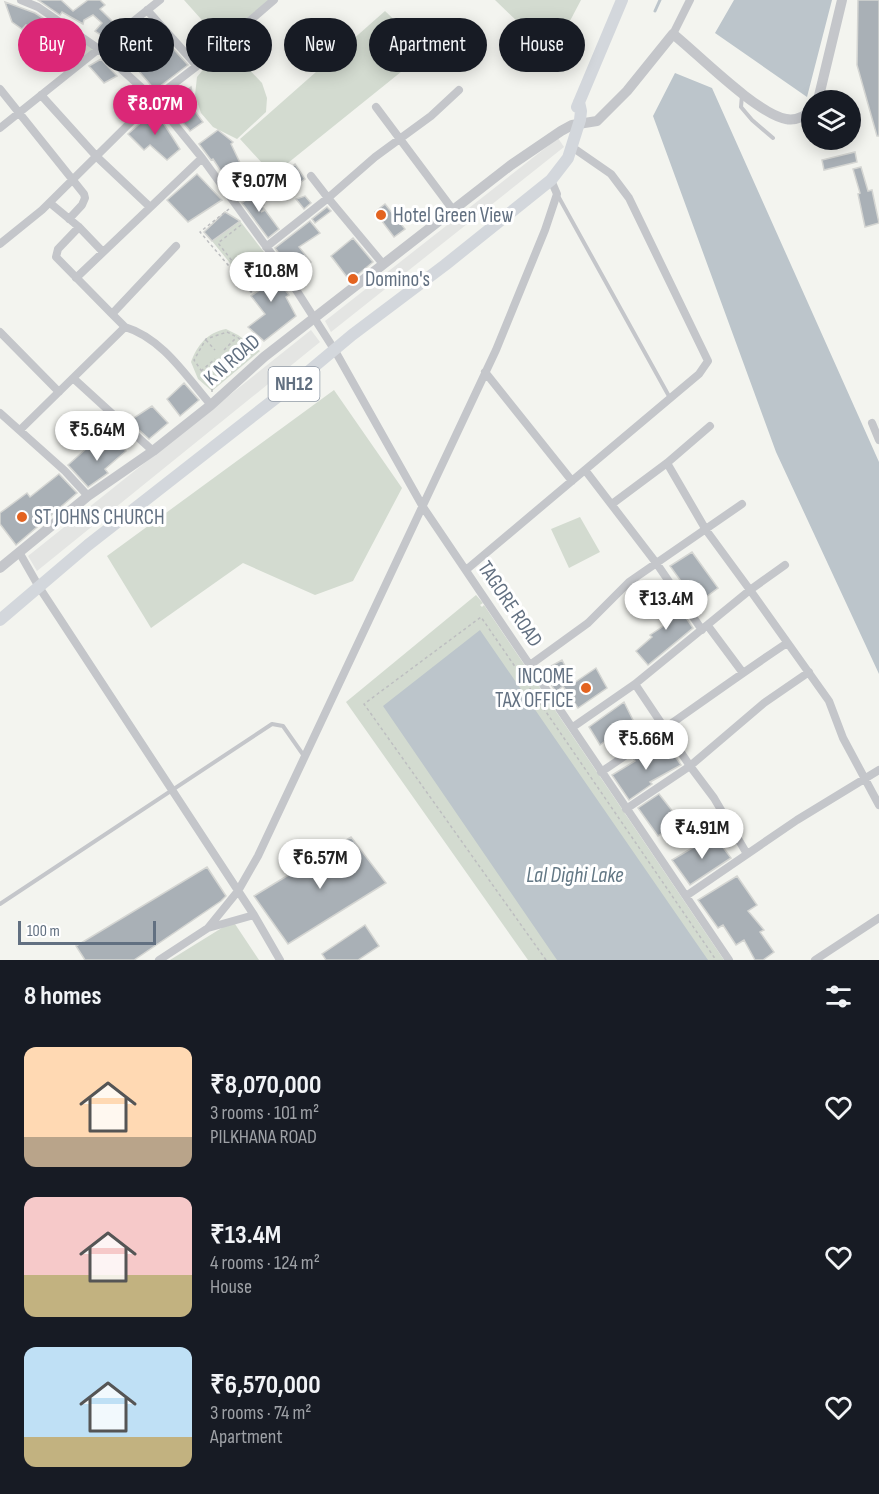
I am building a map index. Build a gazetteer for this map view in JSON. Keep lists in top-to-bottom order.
{
  "streets": {
    "main road": ["NH12"],
    "street": ["K N ROAD", "TAGORE ROAD"]
  },
  "crossings": [
    ["K N ROAD", "NH12"],
    ["K N ROAD", "TAGORE ROAD"],
    ["NH12", "TAGORE ROAD"]
  ],
  "water": ["Lal Dighi Lake"],
  "places": [
    "Hotel Green View",
    "Domino's",
    "ST JOHNS CHURCH",
    "INCOME TAX OFFICE"
  ],
  "scale_bar": "100 m",
  "page": {
    "chip": [
      "Buy",
      "Rent",
      "Filters",
      "New",
      "Apartment",
      "House"
    ],
    "price": [
      "₹8.07M",
      "₹9.07M",
      "₹10.8M",
      "₹5.64M",
      "₹13.4M",
      "₹5.66M",
      "₹4.91M",
      "₹6.57M"
    ],
    "scale": "100 m",
    "heading": "8 homes",
    "list": [
      {
        "name": "₹8,070,000",
        "note": "3 rooms · 101 m² · PILKHANA ROAD"
      },
      {
        "name": "₹13.4M",
        "note": "4 rooms · 124 m² · House"
      },
      {
        "name": "₹6,570,000",
        "note": "3 rooms · 74 m² · Apartment"
      }
    ]
  }
}
